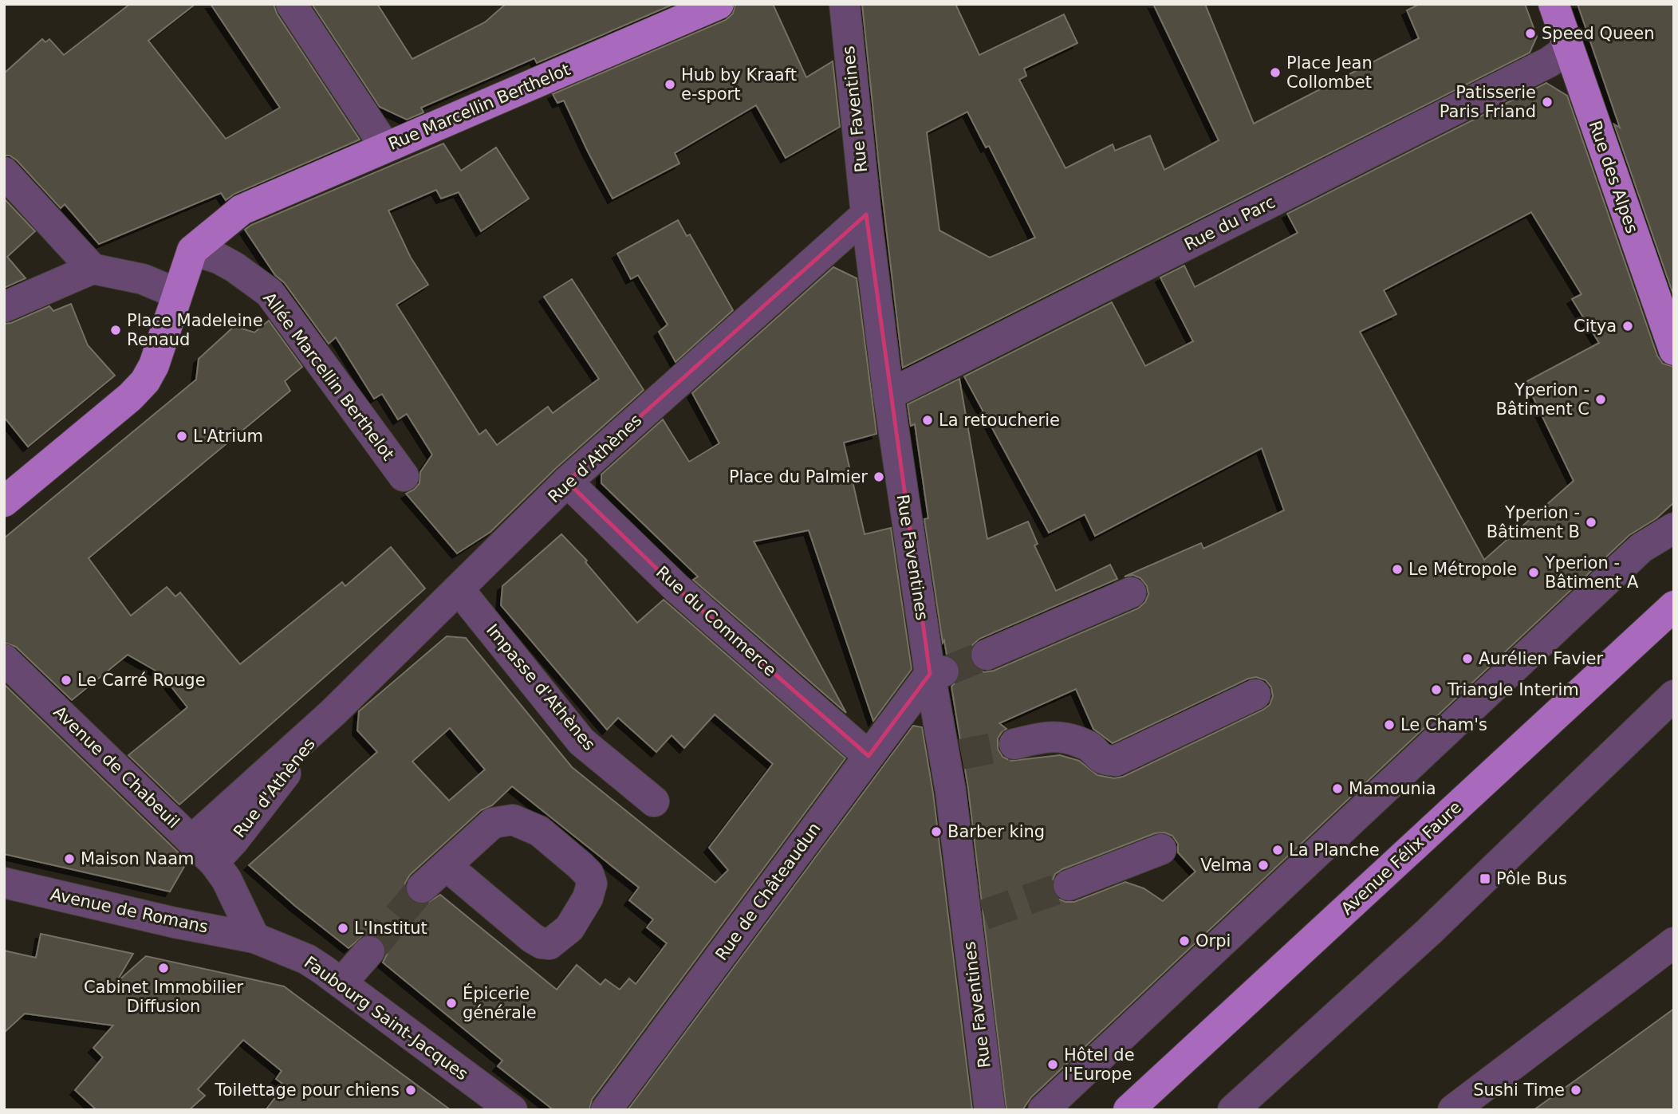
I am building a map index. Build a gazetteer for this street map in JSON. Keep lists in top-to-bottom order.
{
  "streets": {
    "main road": ["Rue Marcellin Berthelot", "Rue des Alpes", "Avenue Félix Faure"],
    "street": [
      "Rue Faventines",
      "Rue du Parc",
      "Allée Marcellin Berthelot",
      "Rue d'Athènes",
      "Rue du Commerce",
      "Impasse d'Athènes",
      "Avenue de Chabeuil",
      "Rue de Châteaudun",
      "Avenue de Romans",
      "Faubourg Saint-Jacques"
    ]
  },
  "crossings": [
    ["Rue Marcellin Berthelot", "Allée Marcellin Berthelot"],
    ["Rue Faventines", "Rue du Parc"],
    ["Rue Faventines", "Rue d'Athènes"],
    ["Rue Faventines", "Rue de Châteaudun"],
    ["Rue des Alpes", "Rue du Parc"],
    ["Rue d'Athènes", "Rue du Commerce"],
    ["Rue d'Athènes", "Impasse d'Athènes"],
    ["Rue d'Athènes", "Avenue de Chabeuil"],
    ["Rue du Commerce", "Rue de Châteaudun"],
    ["Avenue de Chabeuil", "Avenue de Romans"],
    ["Avenue de Chabeuil", "Faubourg Saint-Jacques"],
    ["Avenue de Romans", "Faubourg Saint-Jacques"]
  ],
  "places": {
    "other": [
      "Speed Queen",
      "Place Jean Collombet",
      "Hub by Kraaft e-sport",
      "Patisserie Paris Friand",
      "Citya",
      "Place Madeleine Renaud",
      "Yperion - Bâtiment C",
      "La retoucherie",
      "L'Atrium",
      "Place du Palmier",
      "Yperion - Bâtiment B",
      "Le Métropole",
      "Yperion - Bâtiment A",
      "Aurélien Favier",
      "Le Carré Rouge",
      "Triangle Interim",
      "Le Cham's",
      "Mamounia",
      "Barber king",
      "La Planche",
      "Maison Naam",
      "Velma",
      "L'Institut",
      "Orpi",
      "Cabinet Immobilier Diffusion",
      "Épicerie générale",
      "Hôtel de l'Europe",
      "Toilettage pour chiens",
      "Sushi Time"
    ],
    "transit": ["Pôle Bus"]
  }
}
